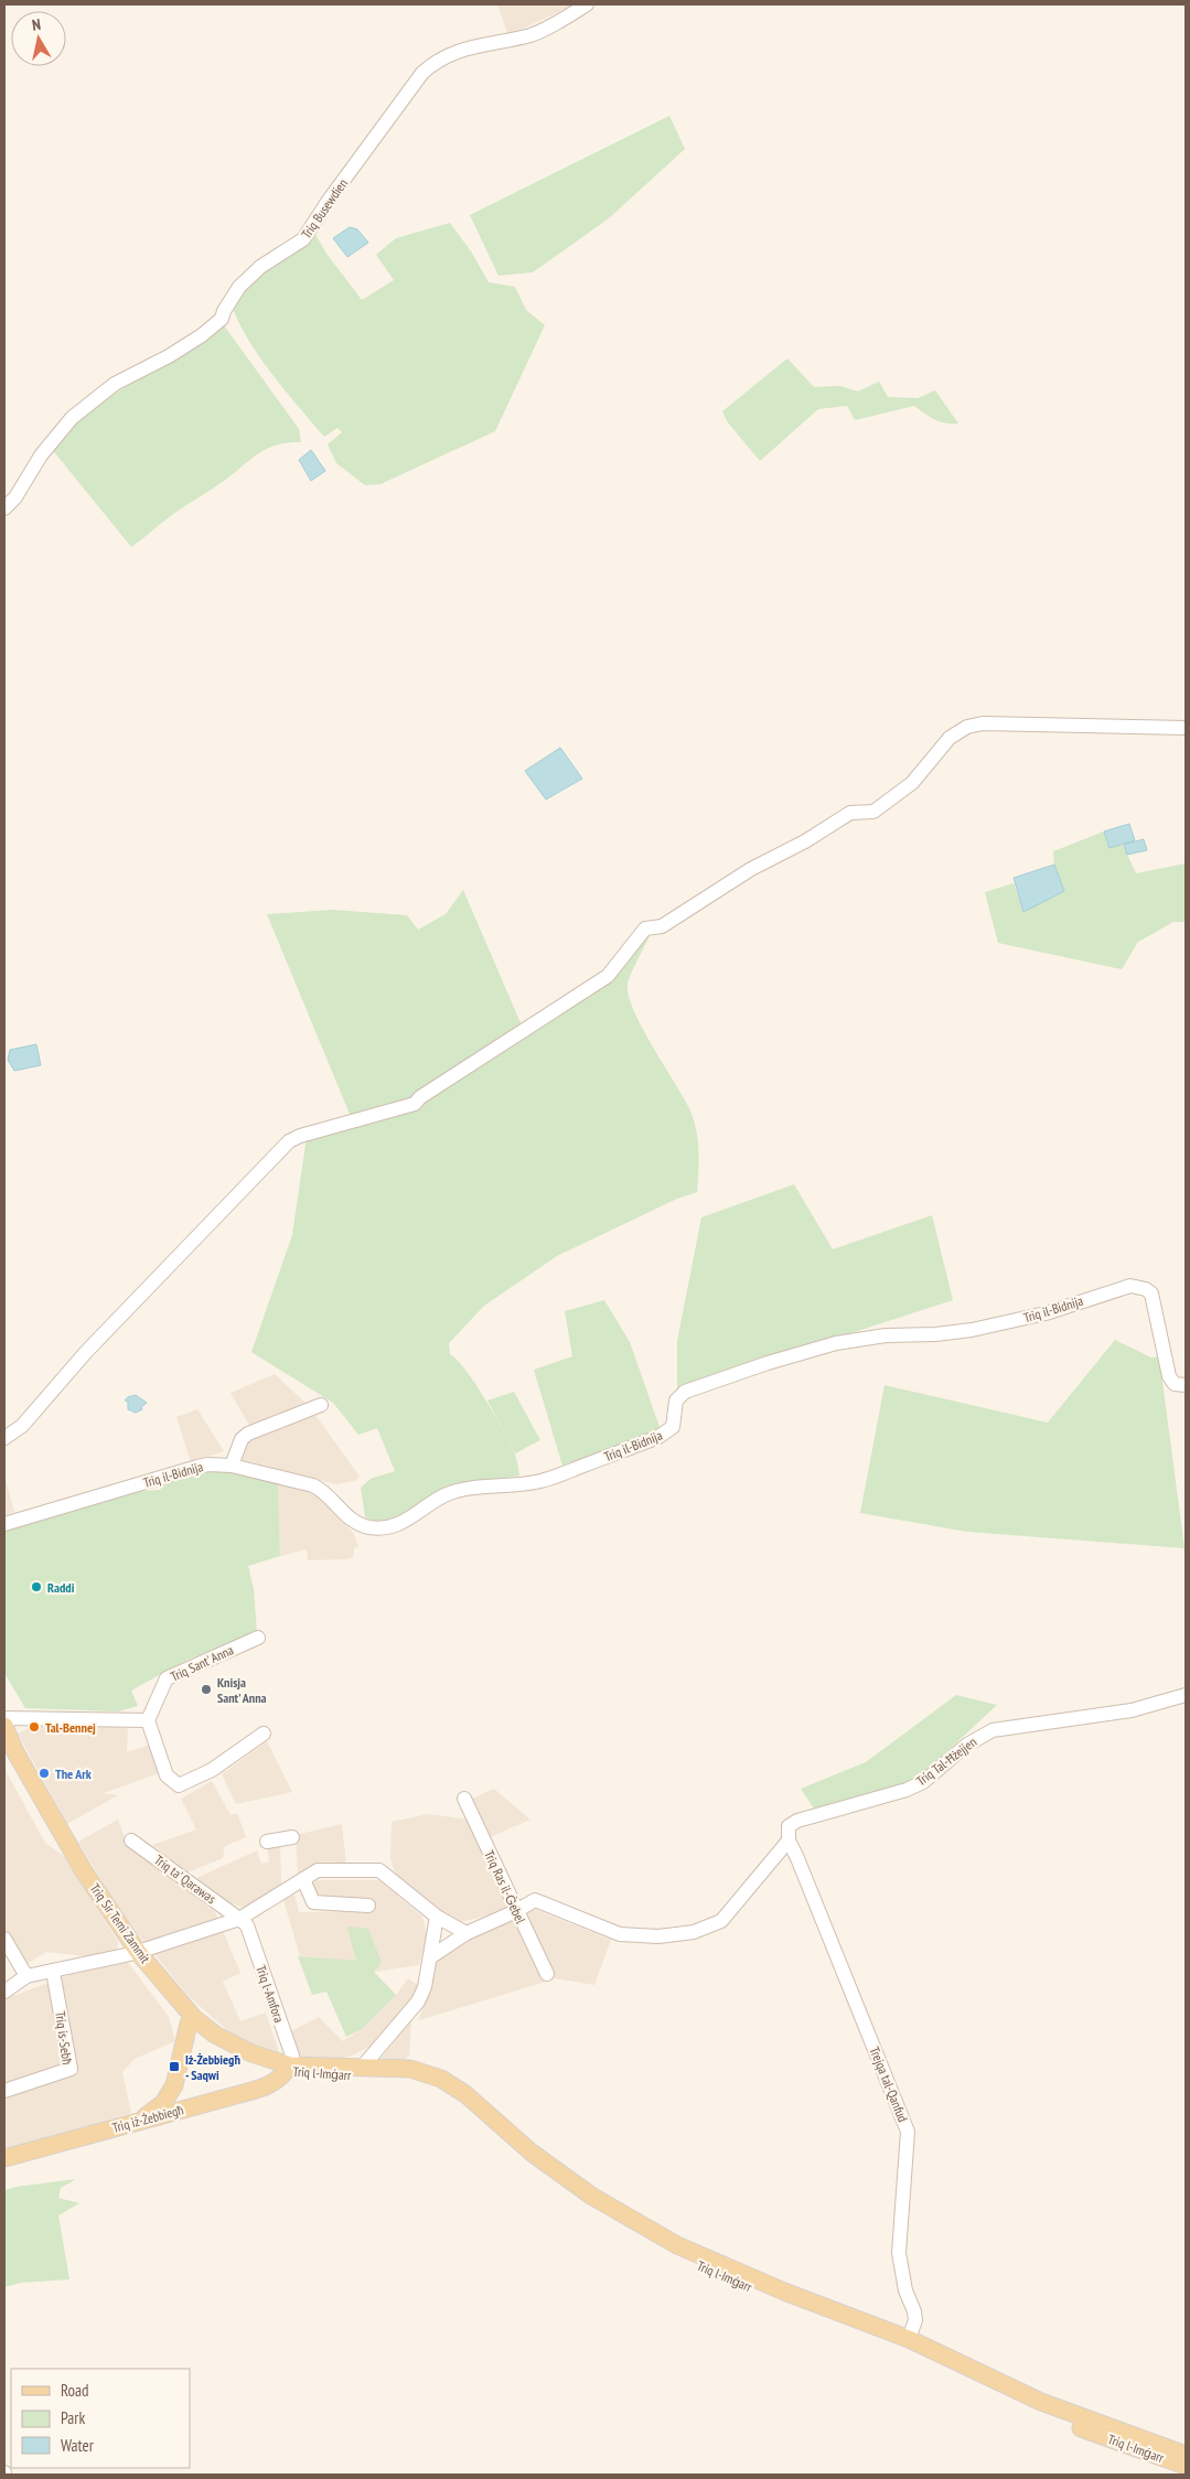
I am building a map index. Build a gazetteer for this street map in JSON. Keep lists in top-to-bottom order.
{
  "streets": {
    "main road": ["Triq Sir Temi Zammit", "Triq l-Imġarr", "Triq iż-Żebbiegħ"],
    "street": [
      "Triq Busewdien",
      "Triq il-Bidnija",
      "Triq Sant' Anna",
      "Triq Tal-Ħżejjen",
      "Triq ta' Qarawas",
      "Triq Ras il-Ġebel",
      "Triq l-Amfora",
      "Triq is-Sebħ",
      "Trejqa tal-Qanfud"
    ]
  },
  "crossings": [
    ["Triq Tal-Ħżejjen", "Trejqa tal-Qanfud"],
    ["Triq ta' Qarawas", "Triq l-Amfora"],
    ["Triq Sir Temi Zammit", "Triq l-Amfora"],
    ["Triq Sir Temi Zammit", "Triq l-Imġarr"],
    ["Triq Sir Temi Zammit", "Triq iż-Żebbiegħ"],
    ["Triq l-Amfora", "Triq l-Imġarr"],
    ["Triq l-Amfora", "Triq iż-Żebbiegħ"],
    ["Triq l-Imġarr", "Trejqa tal-Qanfud"],
    ["Triq l-Imġarr", "Triq iż-Żebbiegħ"]
  ],
  "places": {
    "other": [
      "Raddi",
      "Knisja Sant' Anna",
      "Tal-Bennej",
      "The Ark"
    ],
    "transit": ["Iż-Żebbiegħ - Saqwi"]
  },
  "legend": ["Road", "Park", "Water"],
  "north": "top"
}
